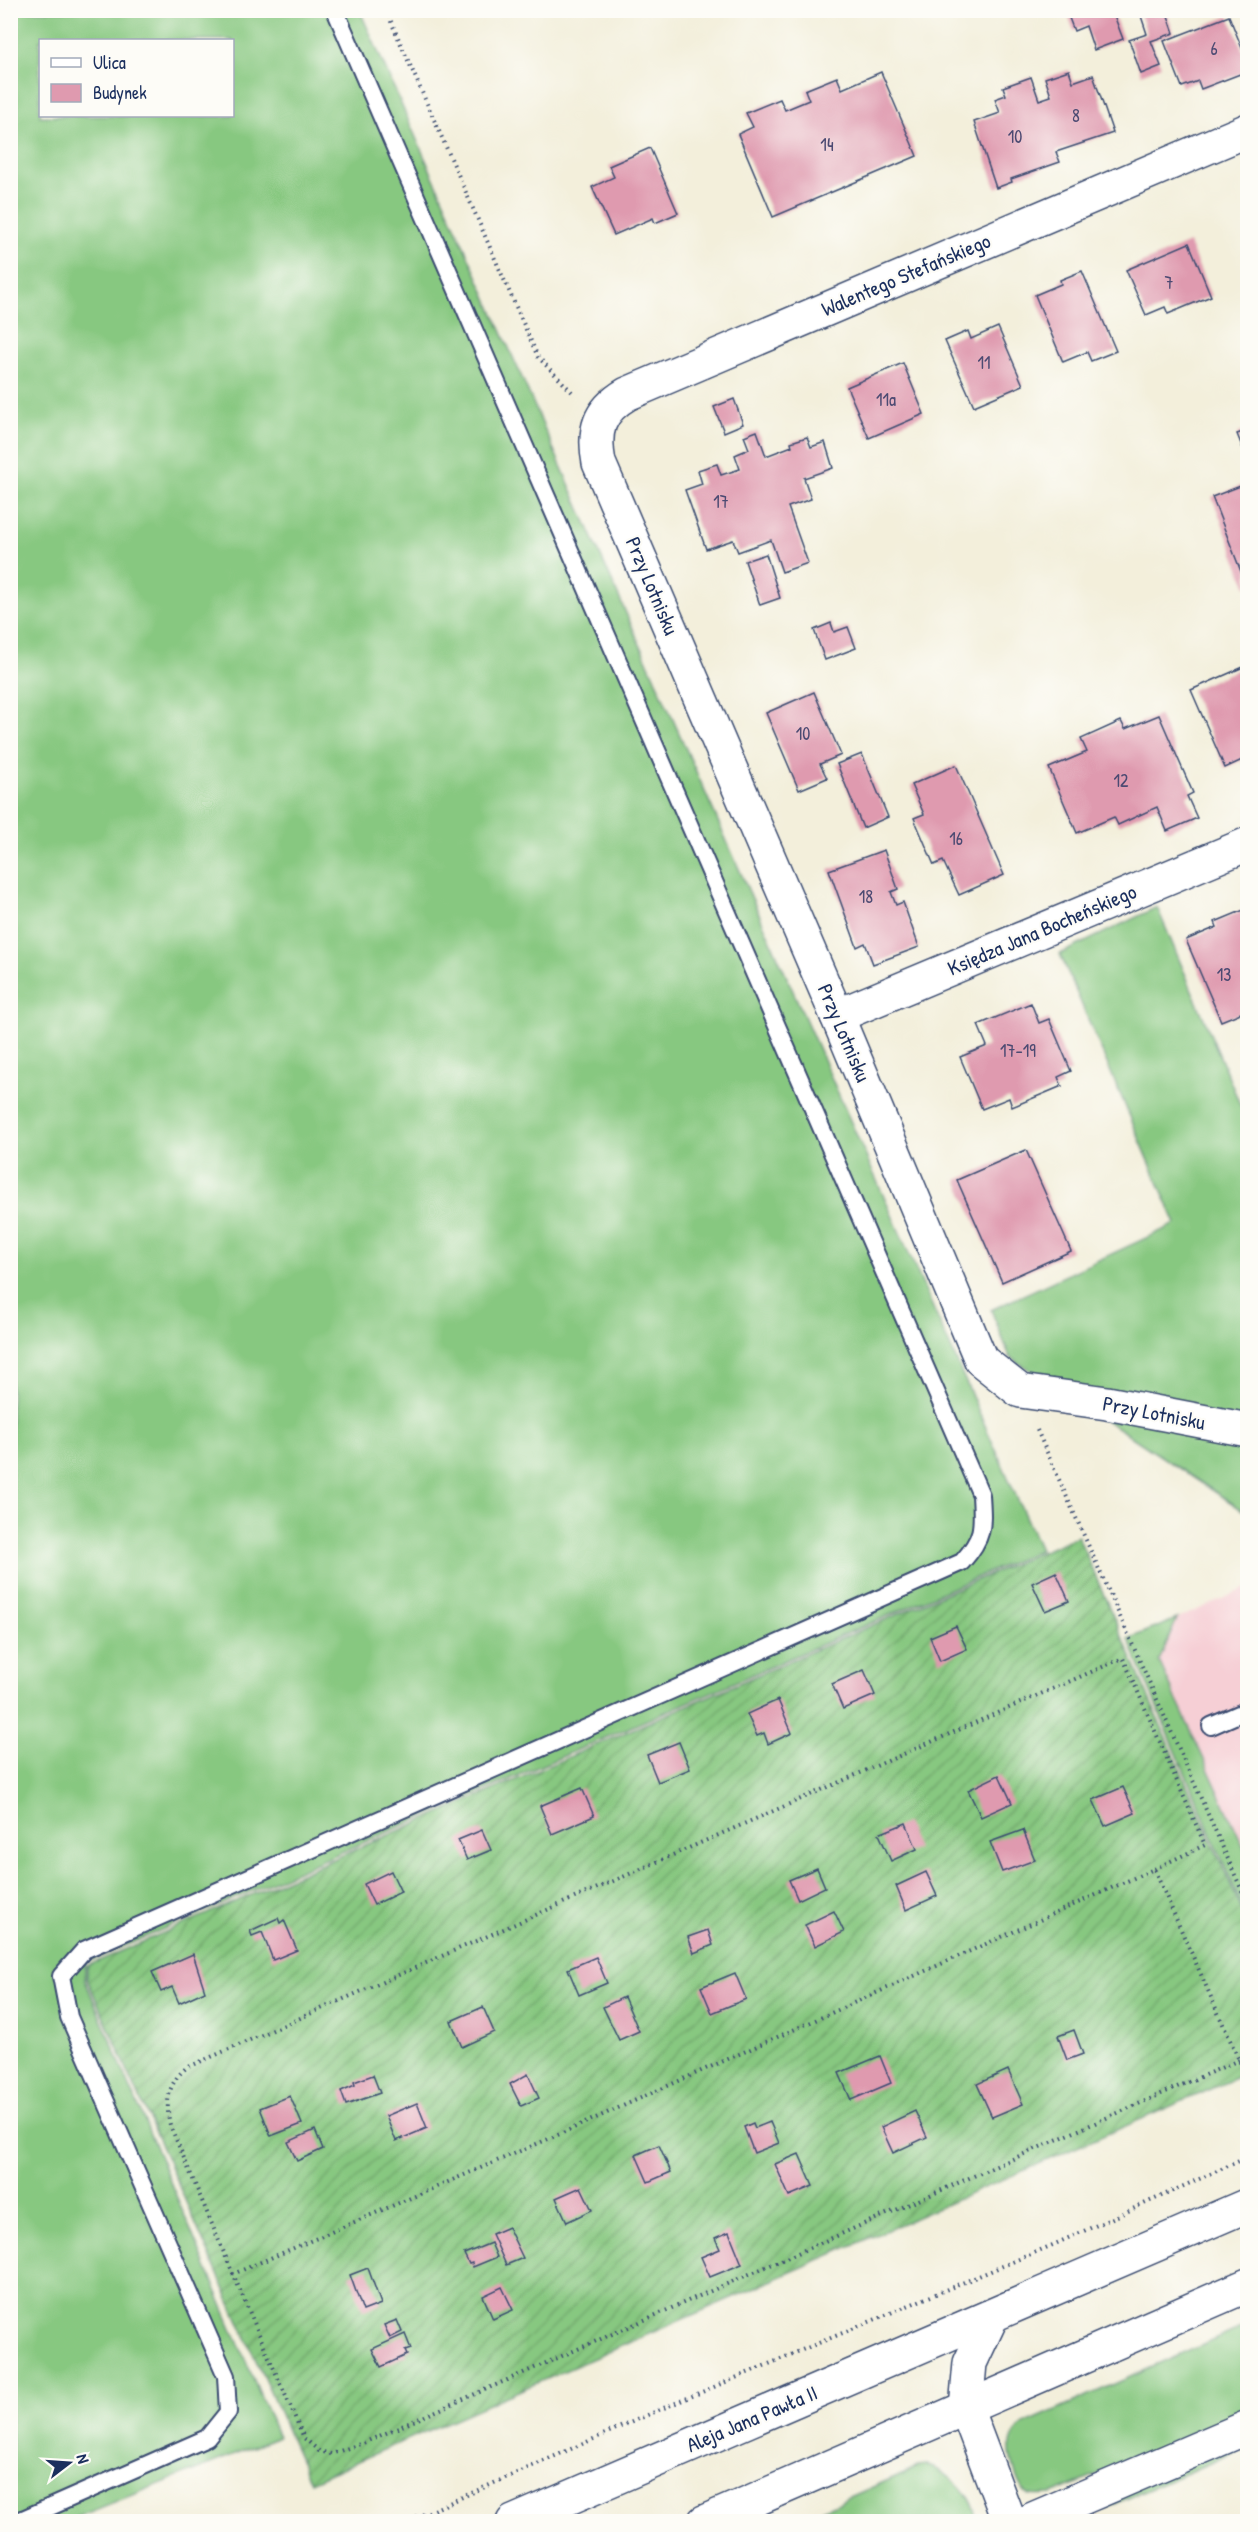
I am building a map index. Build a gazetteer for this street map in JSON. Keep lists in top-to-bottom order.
{
  "streets": {
    "street": [
      "Walentego Stefańskiego",
      "Przy Lotnisku",
      "Księdza Jana Bocheńskiego",
      "Aleja Jana Pawła II"
    ]
  },
  "crossings": [
    ["Walentego Stefańskiego", "Przy Lotnisku"],
    ["Przy Lotnisku", "Księdza Jana Bocheńskiego"]
  ],
  "house_numbers": [
    "6",
    "8",
    "10",
    "14",
    "7",
    "11",
    "11a",
    "17",
    "10",
    "12",
    "16",
    "18",
    "13",
    "17-19"
  ],
  "legend": ["Ulica", "Budynek"],
  "north": "right"
}
